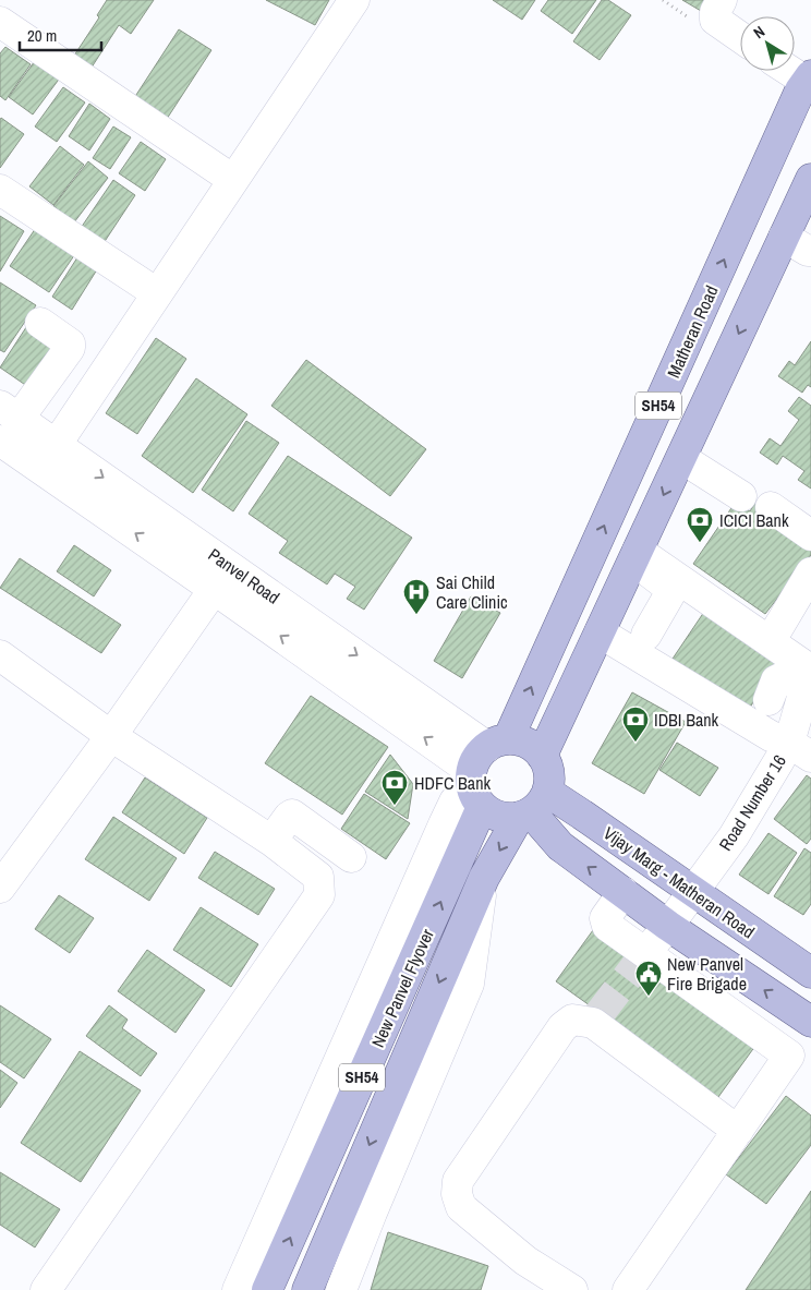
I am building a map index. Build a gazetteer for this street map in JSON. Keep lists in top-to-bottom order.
{
  "streets": {
    "main road": [
      "Matheran Road",
      "SH54",
      "Vijay Marg - Matheran Road",
      "New Panvel Flyover"
    ],
    "street": ["Panvel Road", "Road Number 16"]
  },
  "crossings": [
    ["Matheran Road", "SH54"],
    ["Matheran Road", "Panvel Road"],
    ["Matheran Road", "Vijay Marg - Matheran Road"],
    ["Matheran Road", "New Panvel Flyover"],
    ["SH54", "Panvel Road"],
    ["SH54", "Vijay Marg - Matheran Road"],
    ["SH54", "New Panvel Flyover"],
    ["Panvel Road", "Vijay Marg - Matheran Road"],
    ["Panvel Road", "New Panvel Flyover"],
    ["Road Number 16", "Vijay Marg - Matheran Road"],
    ["Vijay Marg - Matheran Road", "New Panvel Flyover"]
  ],
  "places": {
    "bank": ["ICICI Bank", "IDBI Bank", "HDFC Bank"],
    "hospital": ["Sai Child Care Clinic"],
    "public building": ["New Panvel Fire Brigade"]
  },
  "scale_bar": "20 m",
  "north": "top left"
}
